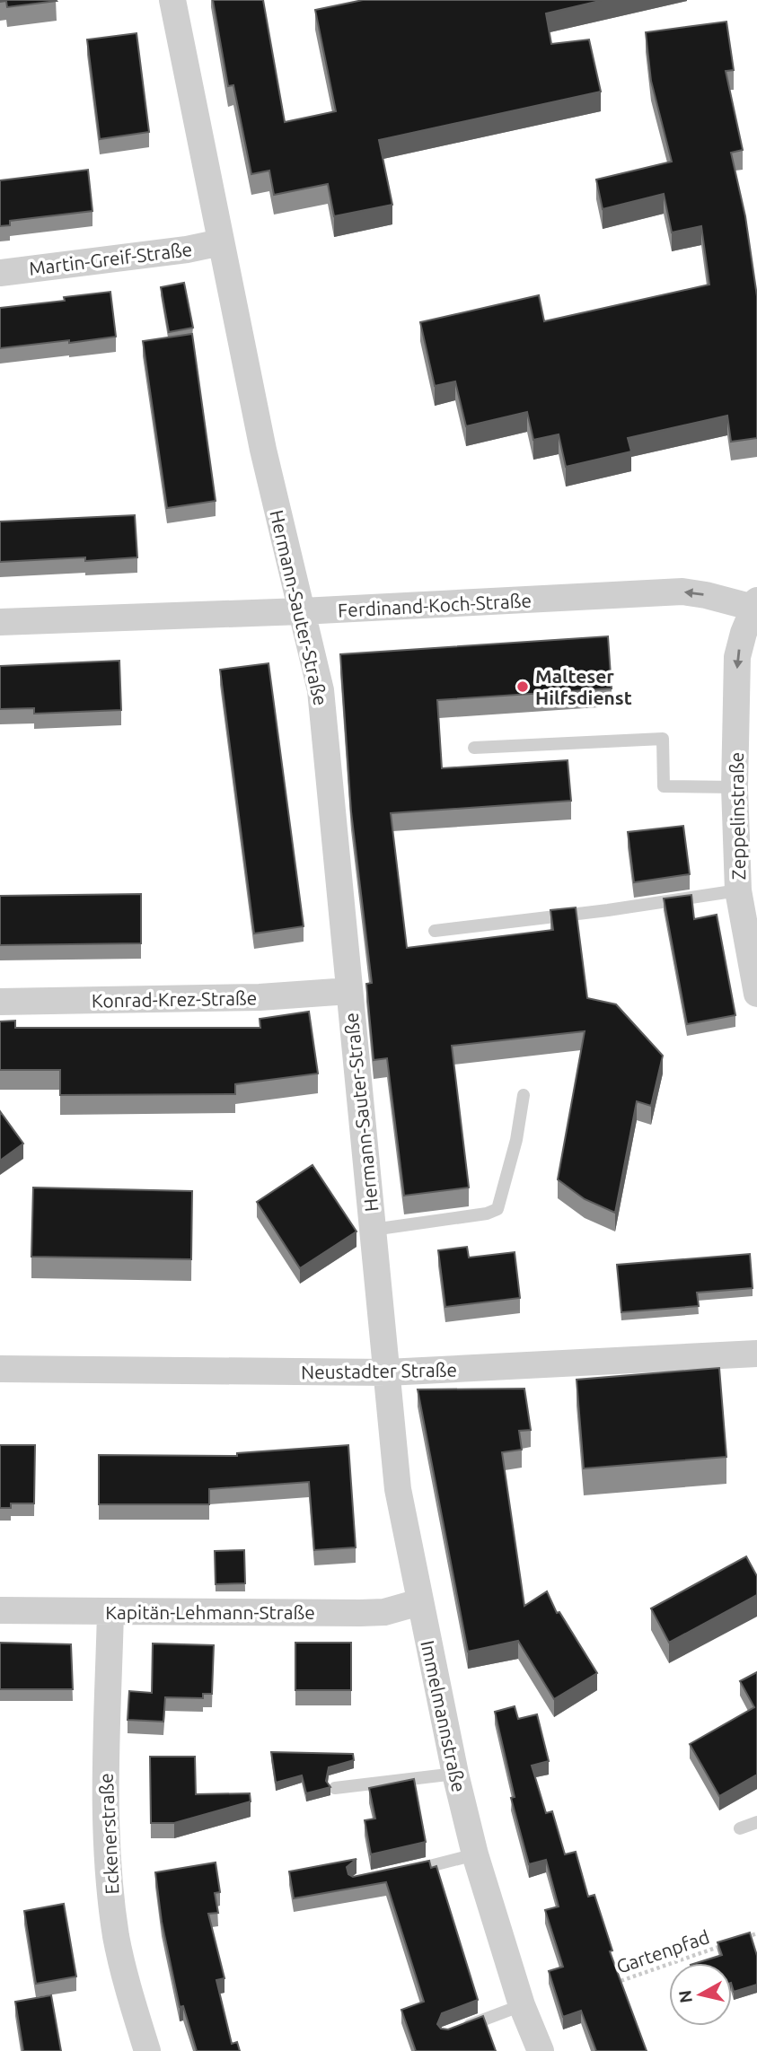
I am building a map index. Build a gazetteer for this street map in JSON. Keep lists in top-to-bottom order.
{
  "streets": {
    "street": [
      "Martin-Greif-Straße",
      "Ferdinand-Koch-Straße",
      "Hermann-Sauter-Straße",
      "Zeppelinstraße",
      "Konrad-Krez-Straße",
      "Neustadter Straße",
      "Kapitän-Lehmann-Straße",
      "Immelmannstraße",
      "Eckenerstraße"
    ],
    "path": ["Gartenpfad"]
  },
  "crossings": [
    ["Martin-Greif-Straße", "Hermann-Sauter-Straße"],
    ["Ferdinand-Koch-Straße", "Hermann-Sauter-Straße"],
    ["Ferdinand-Koch-Straße", "Zeppelinstraße"],
    ["Hermann-Sauter-Straße", "Konrad-Krez-Straße"],
    ["Hermann-Sauter-Straße", "Neustadter Straße"],
    ["Hermann-Sauter-Straße", "Immelmannstraße"],
    ["Neustadter Straße", "Immelmannstraße"],
    ["Kapitän-Lehmann-Straße", "Immelmannstraße"],
    ["Kapitän-Lehmann-Straße", "Eckenerstraße"]
  ],
  "one_way": ["Ferdinand-Koch-Straße"],
  "places": ["Malteser Hilfsdienst"],
  "north": "left"
}
